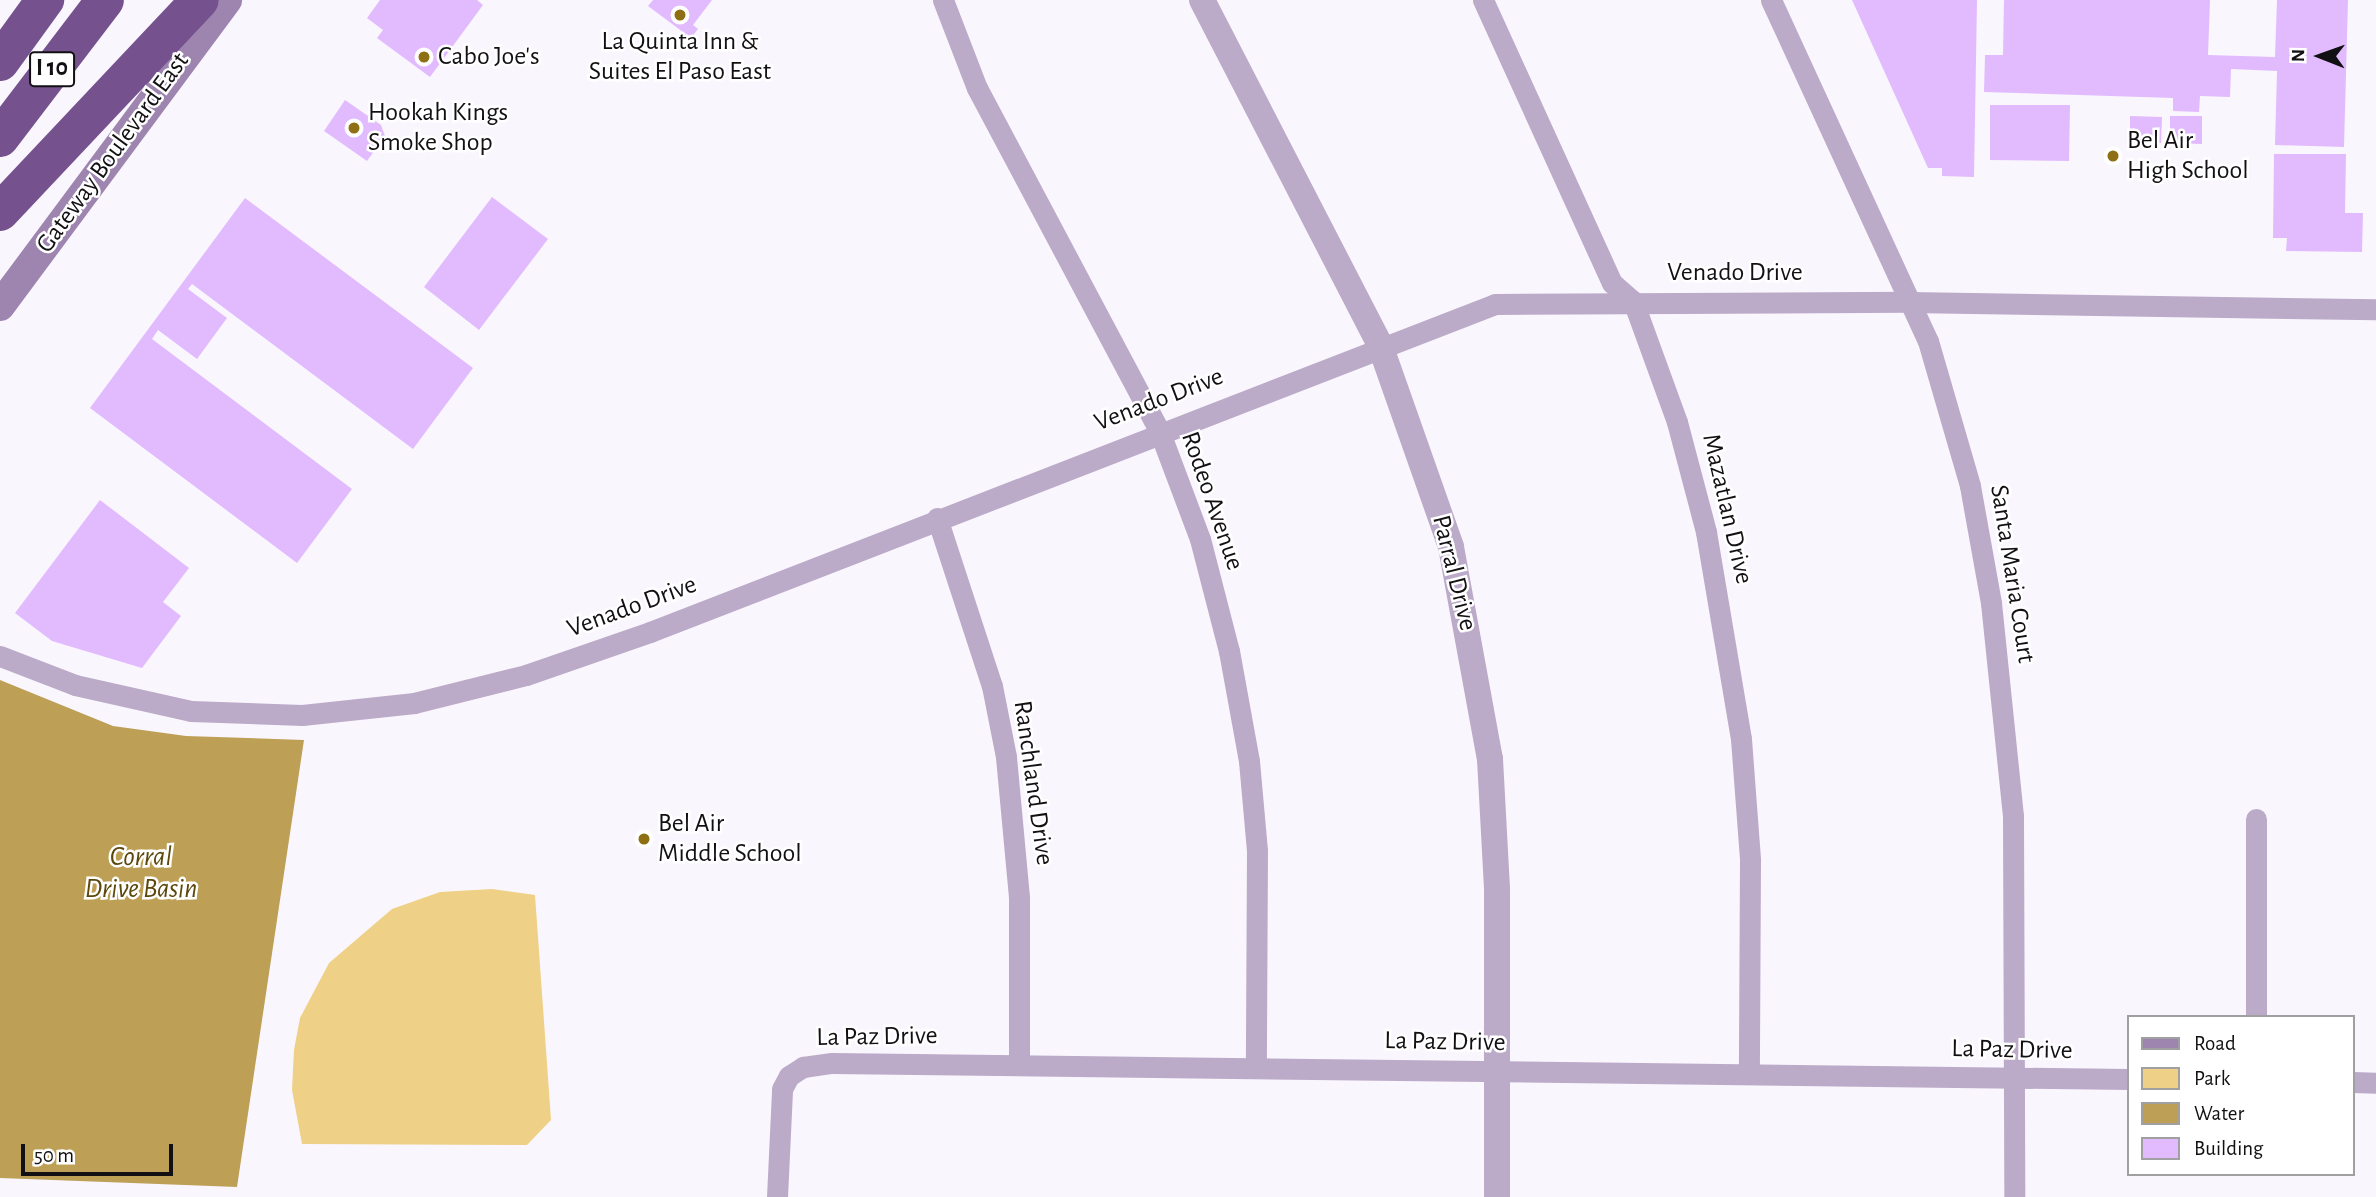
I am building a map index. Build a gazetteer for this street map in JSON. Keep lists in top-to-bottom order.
{
  "streets": {
    "highway": ["I 10"],
    "main road": ["Gateway Boulevard East"],
    "street": [
      "Venado Drive",
      "Rodeo Avenue",
      "Mazatlan Drive",
      "Parral Drive",
      "Santa Maria Court",
      "Ranchland Drive",
      "La Paz Drive"
    ]
  },
  "crossings": [
    ["Venado Drive", "Rodeo Avenue"],
    ["Venado Drive", "Mazatlan Drive"],
    ["Venado Drive", "Parral Drive"],
    ["Venado Drive", "Santa Maria Court"],
    ["Venado Drive", "Ranchland Drive"],
    ["Rodeo Avenue", "La Paz Drive"],
    ["Mazatlan Drive", "La Paz Drive"],
    ["Parral Drive", "La Paz Drive"],
    ["Santa Maria Court", "La Paz Drive"],
    ["Ranchland Drive", "La Paz Drive"]
  ],
  "water": ["Corral Drive Basin"],
  "places": [
    "La Quinta Inn & Suites El Paso East",
    "Cabo Joe's",
    "Hookah Kings Smoke Shop",
    "Bel Air High School",
    "Bel Air Middle School"
  ],
  "legend": [
    "Road",
    "Park",
    "Water",
    "Building"
  ],
  "scale_bar": "50 m",
  "north": "left"
}
